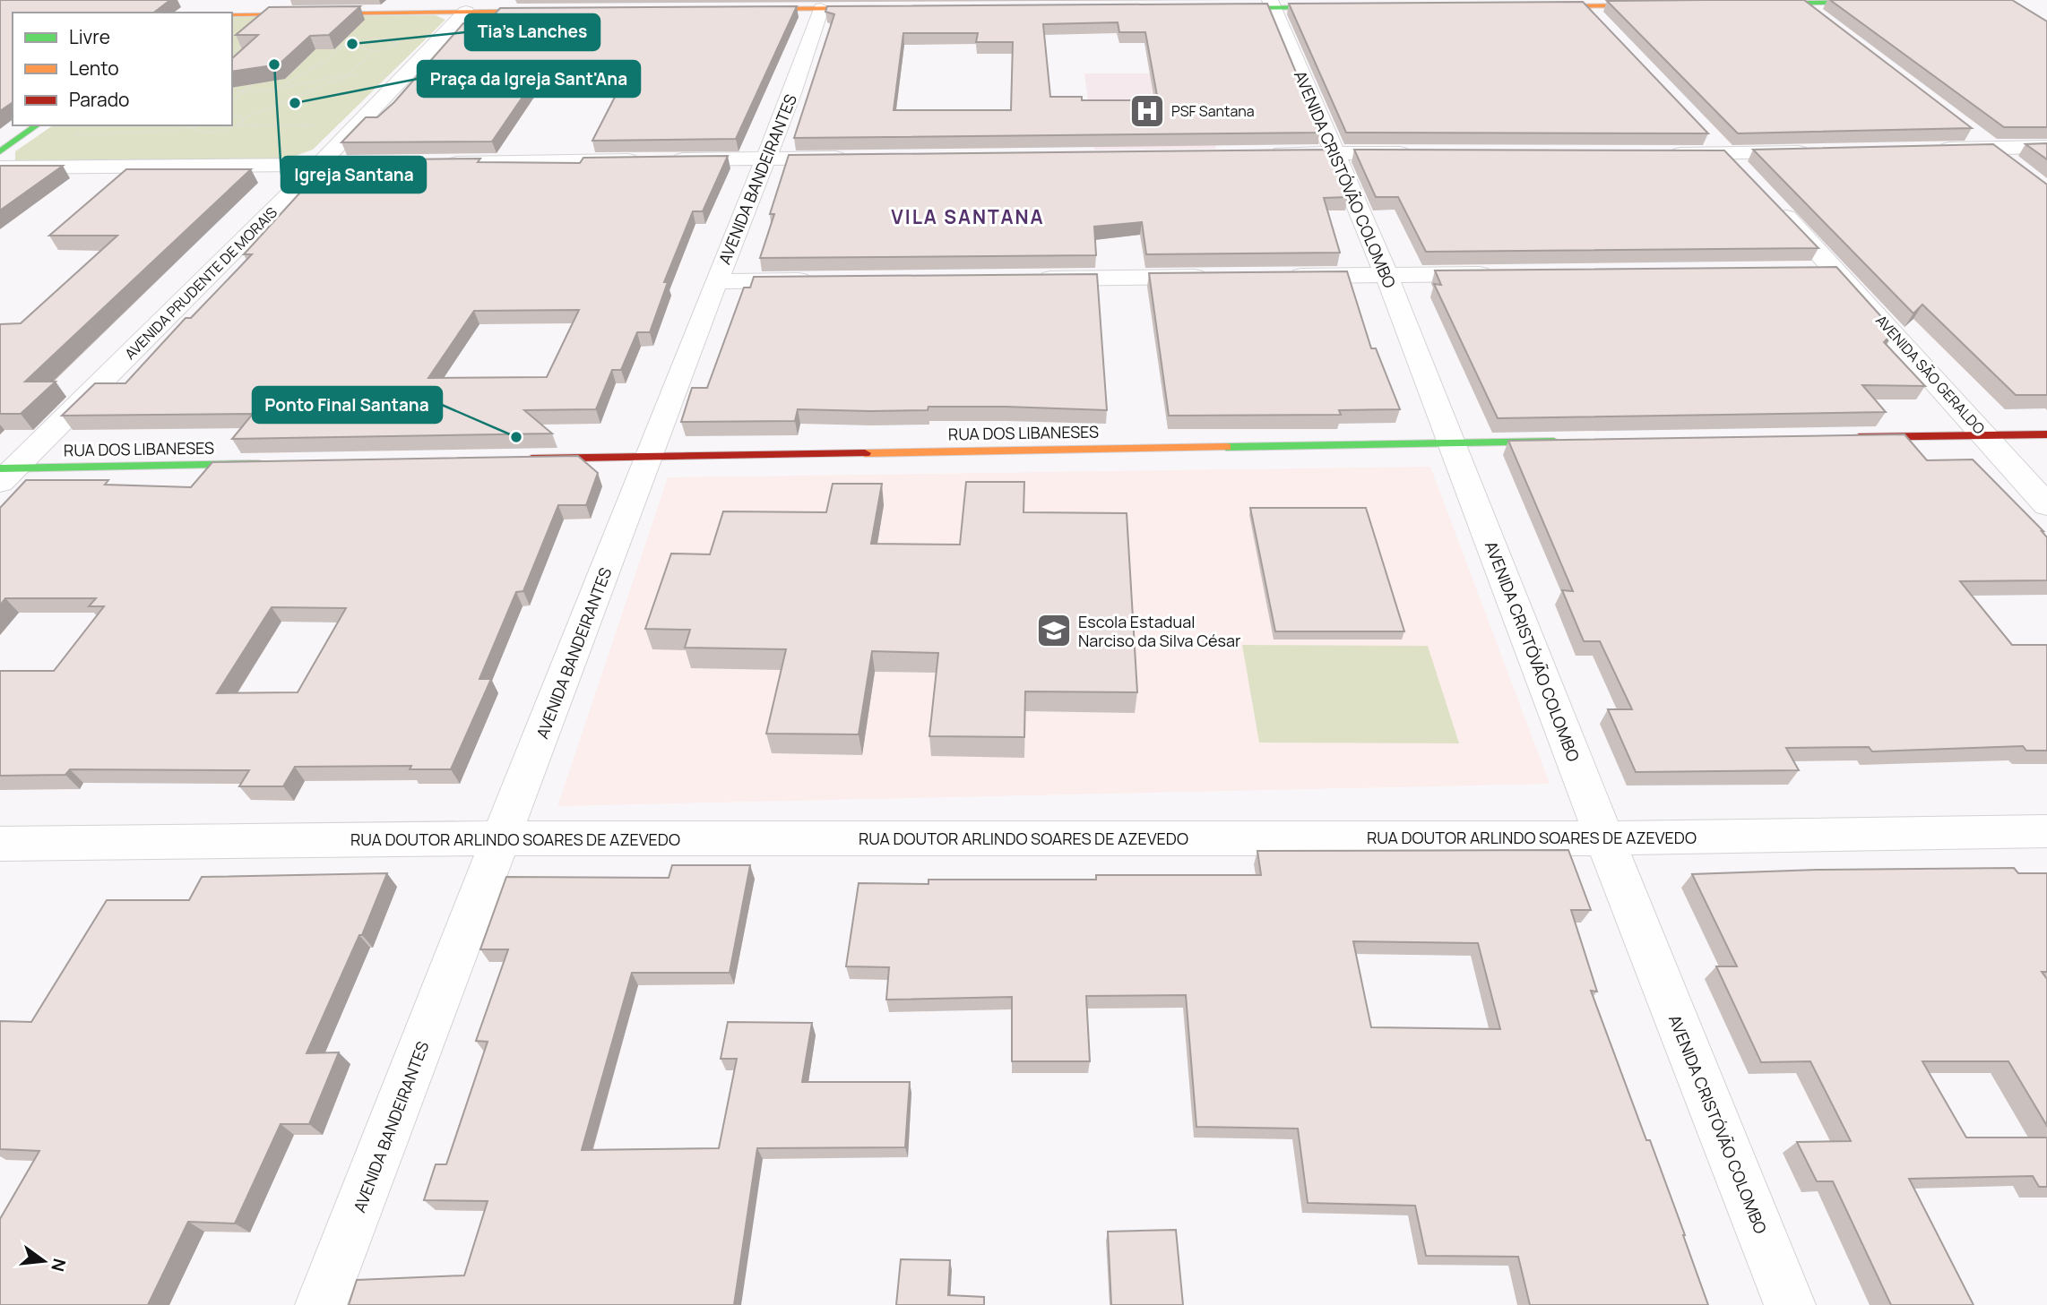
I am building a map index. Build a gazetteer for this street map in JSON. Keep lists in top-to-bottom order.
{
  "streets": {
    "main road": ["RUA DOS LIBANESES"],
    "street": [
      "AVENIDA BANDEIRANTES",
      "AVENIDA CRISTÓVÃO COLOMBO",
      "AVENIDA PRUDENTE DE MORAIS",
      "AVENIDA SÃO GERALDO",
      "RUA DOUTOR ARLINDO SOARES DE AZEVEDO"
    ]
  },
  "crossings": [
    ["AVENIDA BANDEIRANTES", "RUA DOS LIBANESES"],
    ["AVENIDA BANDEIRANTES", "RUA DOUTOR ARLINDO SOARES DE AZEVEDO"],
    ["AVENIDA CRISTÓVÃO COLOMBO", "RUA DOS LIBANESES"],
    ["AVENIDA CRISTÓVÃO COLOMBO", "RUA DOUTOR ARLINDO SOARES DE AZEVEDO"],
    ["AVENIDA PRUDENTE DE MORAIS", "RUA DOS LIBANESES"]
  ],
  "districts": ["VILA SANTANA"],
  "places": {
    "other": [
      "Tia's Lanches",
      "Igreja Santana",
      "Praça da Igreja Sant'Ana",
      "Ponto Final Santana"
    ],
    "hospital": ["PSF Santana"],
    "school or university": ["Escola Estadual Narciso da Silva César"]
  },
  "legend": ["Livre", "Lento", "Parado"],
  "north": "right"
}
